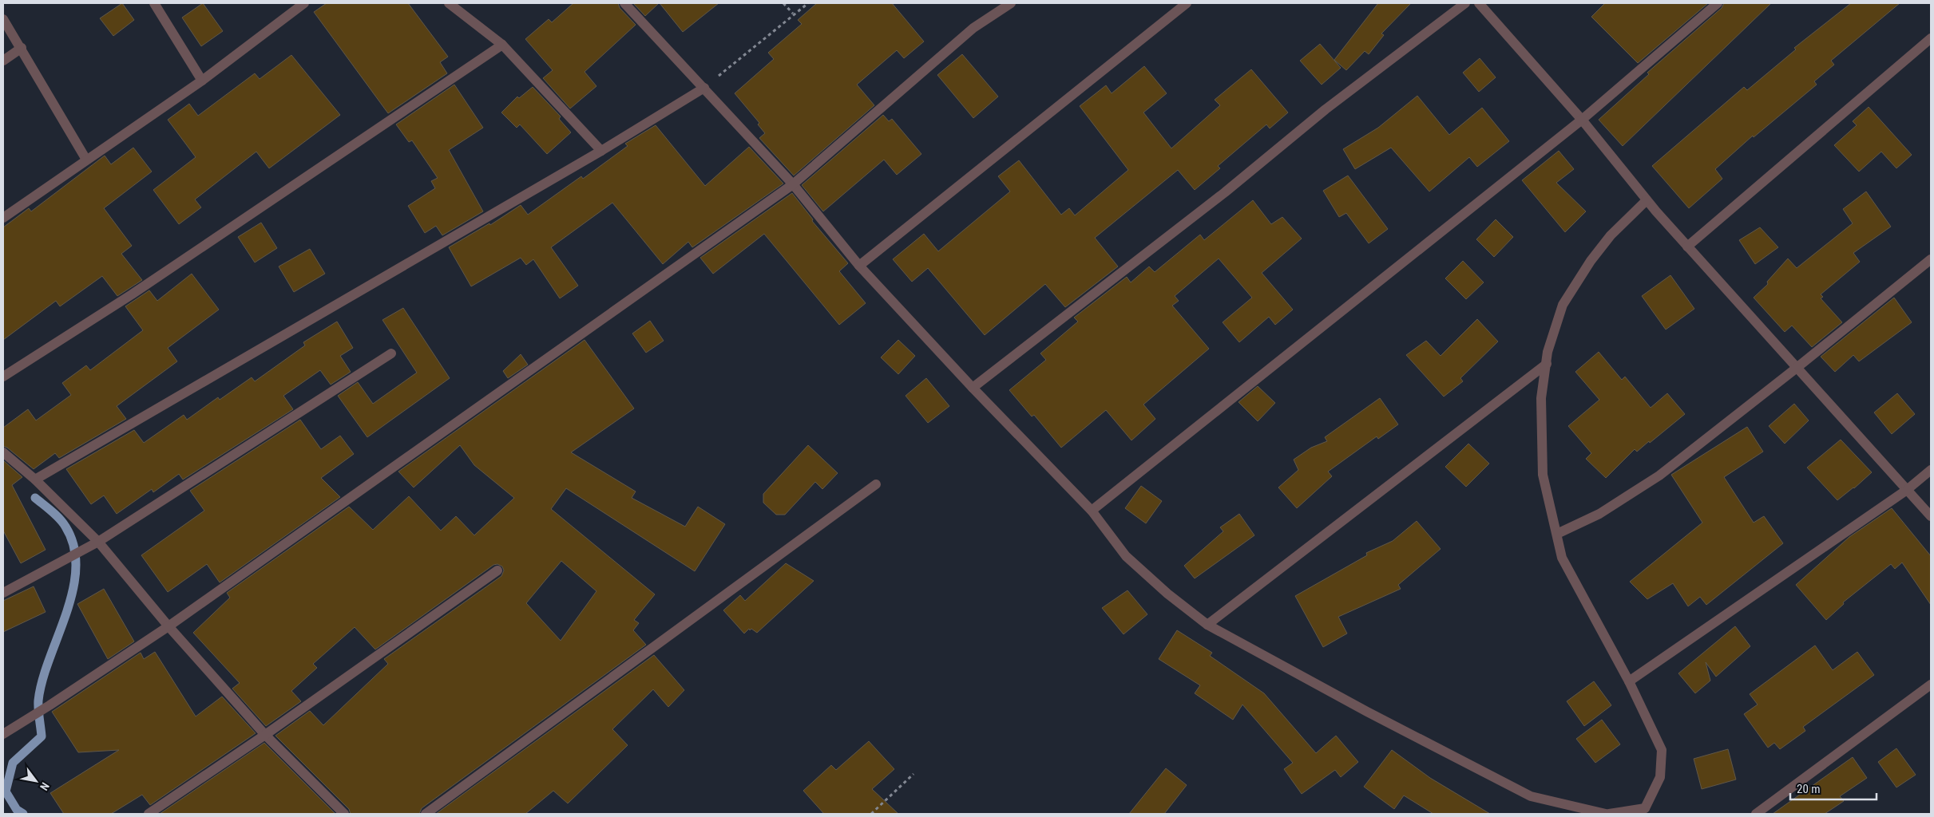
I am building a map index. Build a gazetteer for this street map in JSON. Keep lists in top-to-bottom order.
{
  "scale_bar": "20 m",
  "north": "bottom right"
}
